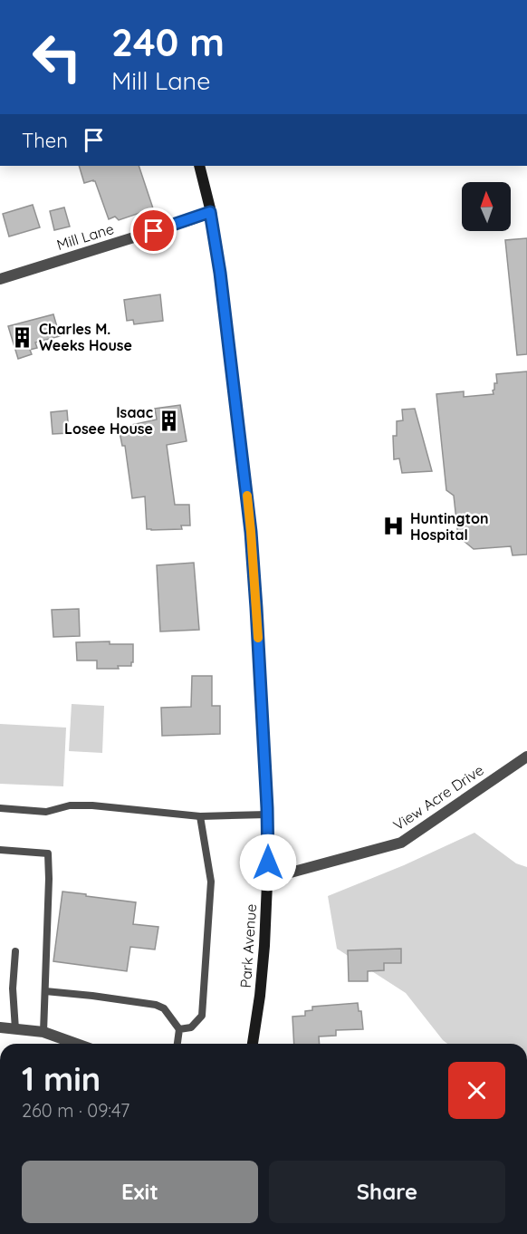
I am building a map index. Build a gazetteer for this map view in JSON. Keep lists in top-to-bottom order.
{
  "streets": {
    "main road": ["Park Avenue"],
    "street": ["Mill Lane", "View Acre Drive"]
  },
  "crossings": [
    ["Mill Lane", "Park Avenue"],
    ["View Acre Drive", "Park Avenue"]
  ],
  "places": {
    "building": ["Charles M. Weeks House", "Isaac Losee House"],
    "hospital": ["Huntington Hospital"]
  },
  "north": "top",
  "page": {
    "turn": ["240 m", "Mill Lane"],
    "then": "Then",
    "heading": ["1 min", "260 m · 09:47"],
    "buttons": ["Exit", "Share"]
  }
}
